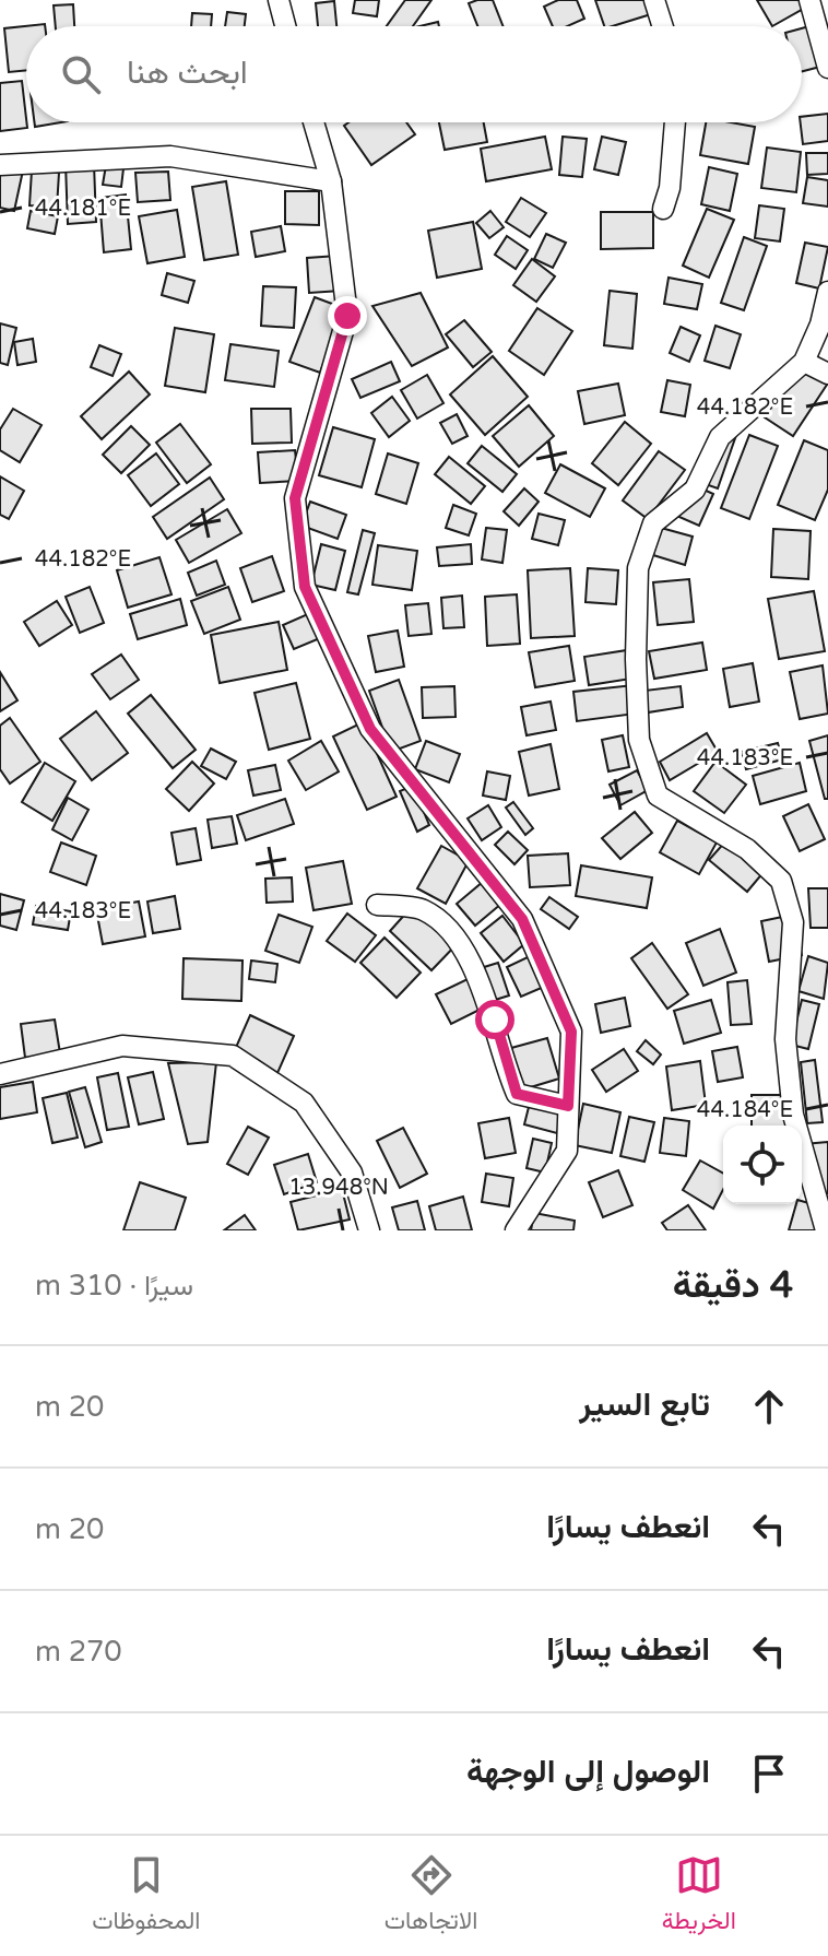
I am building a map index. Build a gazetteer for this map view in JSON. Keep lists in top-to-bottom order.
{
  "page": {
    "search": "ابحث هنا",
    "heading": ["4 دقيقة", "سيرًا · 310 m"],
    "list": [
      ["تابع السير", "20 m"],
      ["انعطف يسارًا", "20 m"],
      ["انعطف يسارًا", "270 m"],
      "الوصول إلى الوجهة"
    ],
    "nav": ["الخريطة", "الاتجاهات", "المحفوظات"]
  },
  "coordinates": [
    "44.181°E",
    "44.182°E",
    "44.183°E",
    "44.184°E",
    "13.948°N"
  ]
}
